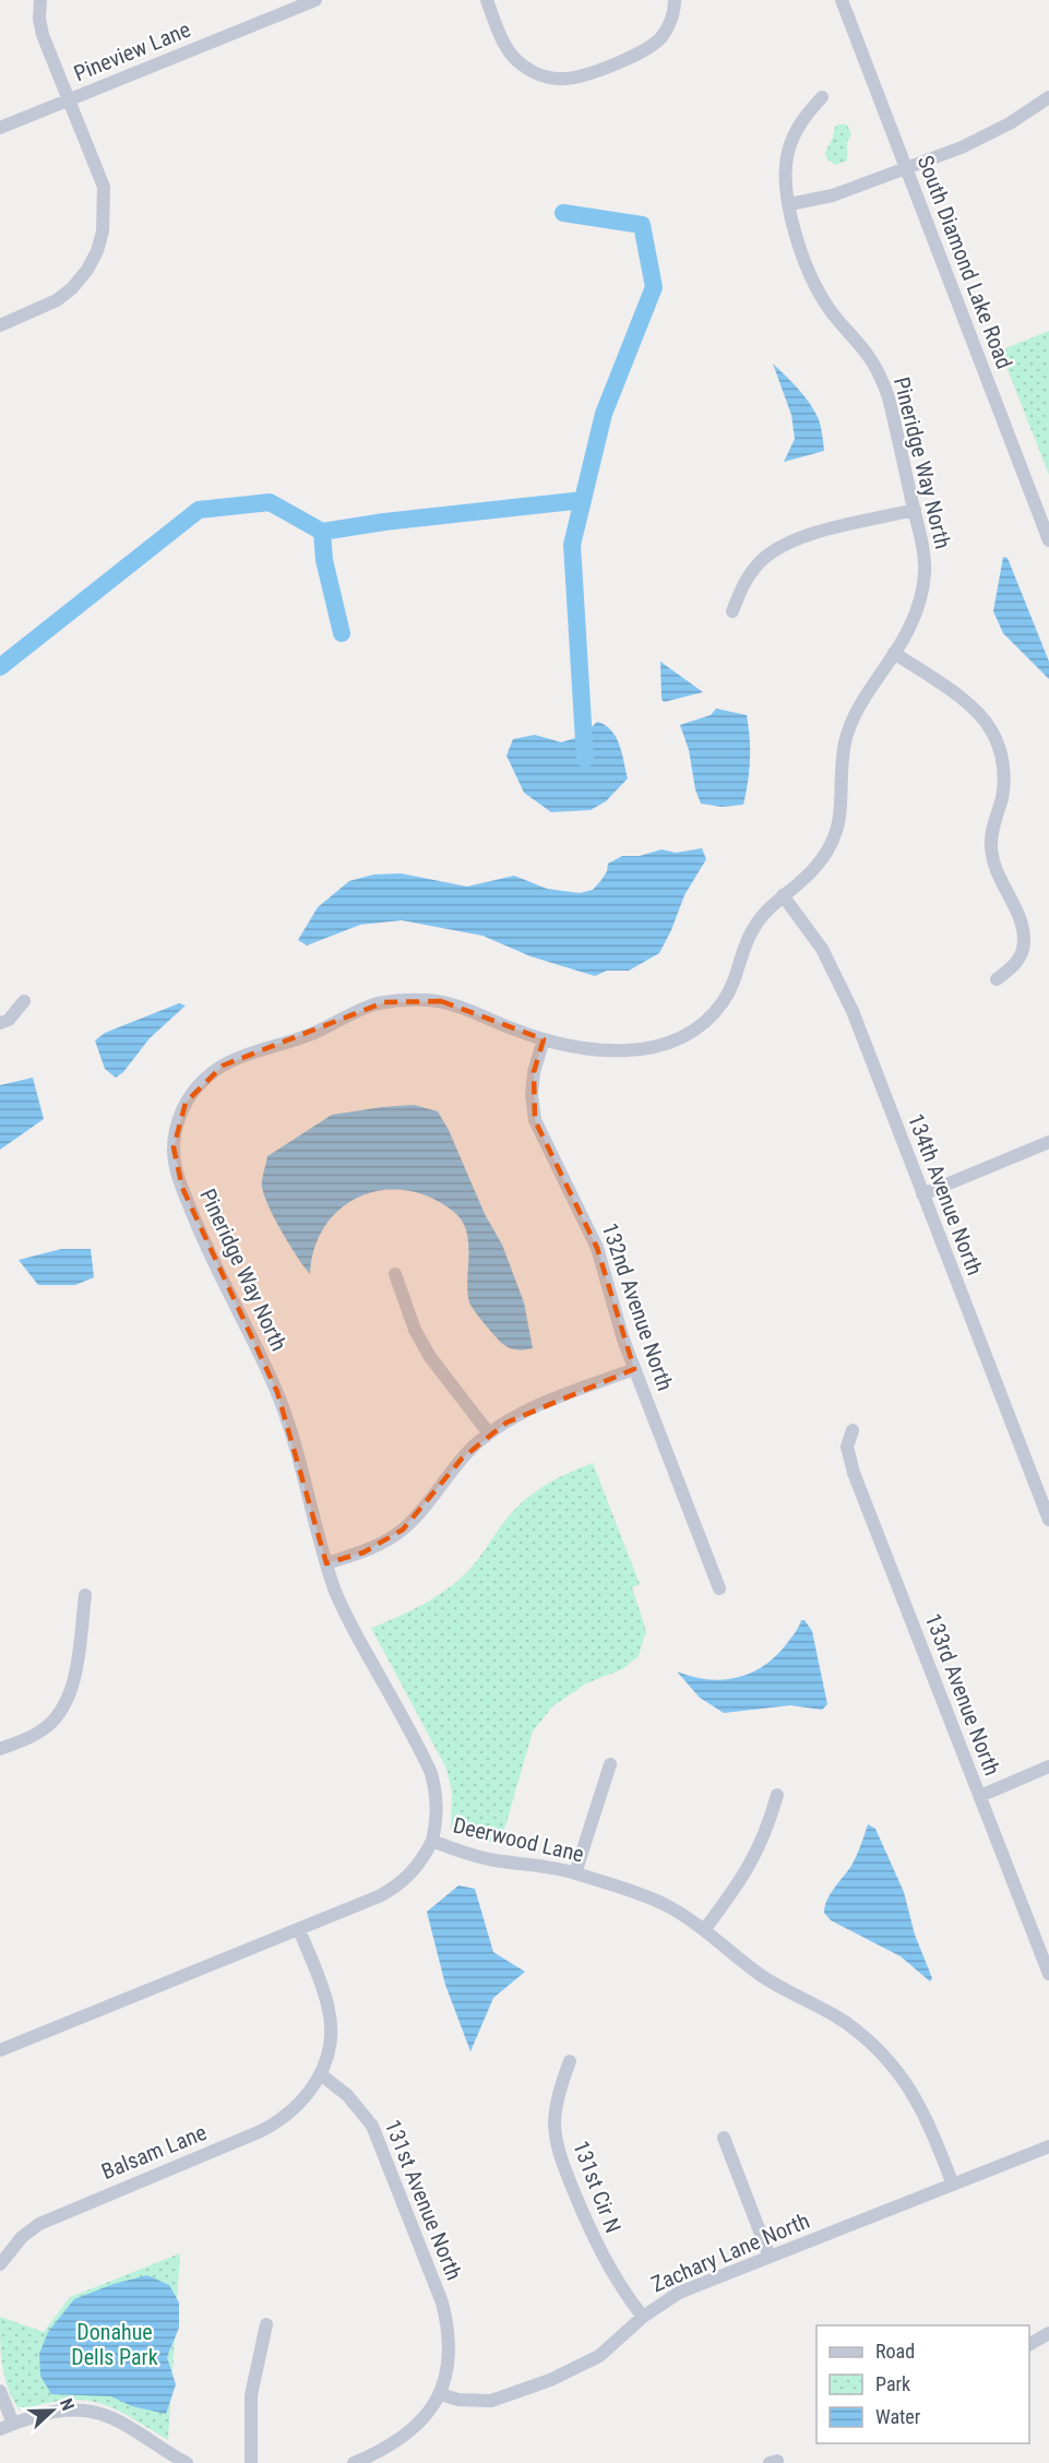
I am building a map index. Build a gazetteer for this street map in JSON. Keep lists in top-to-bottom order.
{
  "streets": {
    "street": [
      "Pineview Lane",
      "South Diamond Lake Road",
      "Pineridge Way North",
      "134th Avenue North",
      "132nd Avenue North",
      "133rd Avenue North",
      "Deerwood Lane",
      "Balsam Lane",
      "131st Cir N",
      "131st Avenue North",
      "Zachary Lane North"
    ]
  },
  "crossings": [
    ["Pineridge Way North", "134th Avenue North"],
    ["Pineridge Way North", "132nd Avenue North"],
    ["Pineridge Way North", "Deerwood Lane"],
    ["Deerwood Lane", "Zachary Lane North"],
    ["Balsam Lane", "131st Avenue North"],
    ["131st Cir N", "Zachary Lane North"],
    ["131st Avenue North", "Zachary Lane North"]
  ],
  "parks": ["Donahue Dells Park"],
  "legend": ["Road", "Park", "Water"],
  "north": "right"
}
